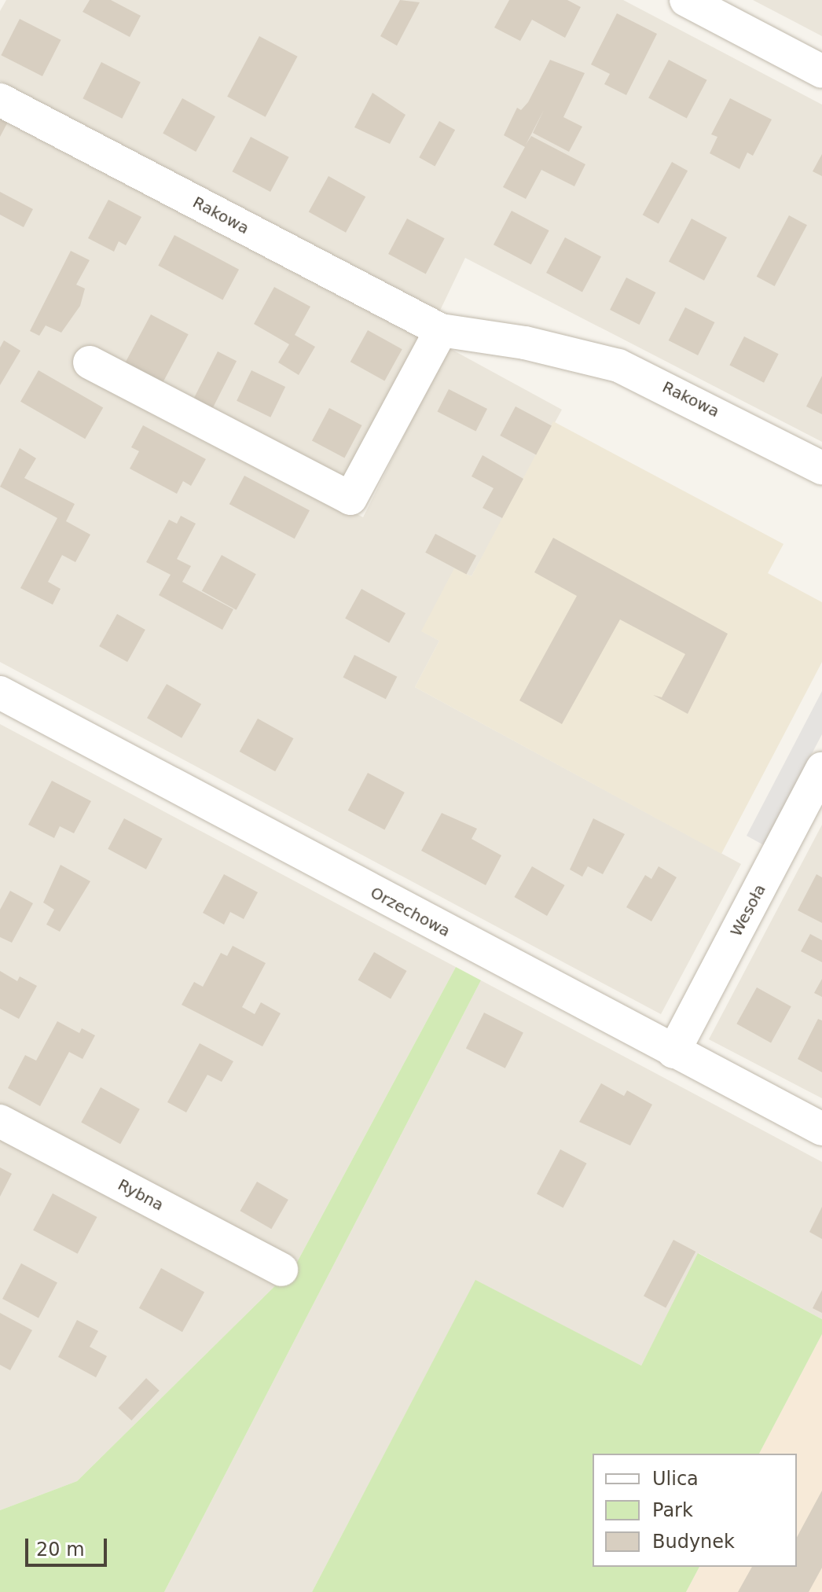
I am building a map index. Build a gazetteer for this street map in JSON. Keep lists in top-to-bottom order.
{
  "streets": {
    "street": [
      "Rakowa",
      "Wesoła",
      "Orzechowa",
      "Rybna"
    ]
  },
  "crossings": [
    ["Wesoła", "Orzechowa"]
  ],
  "legend": ["Ulica", "Park", "Budynek"],
  "scale_bar": "20 m"
}
